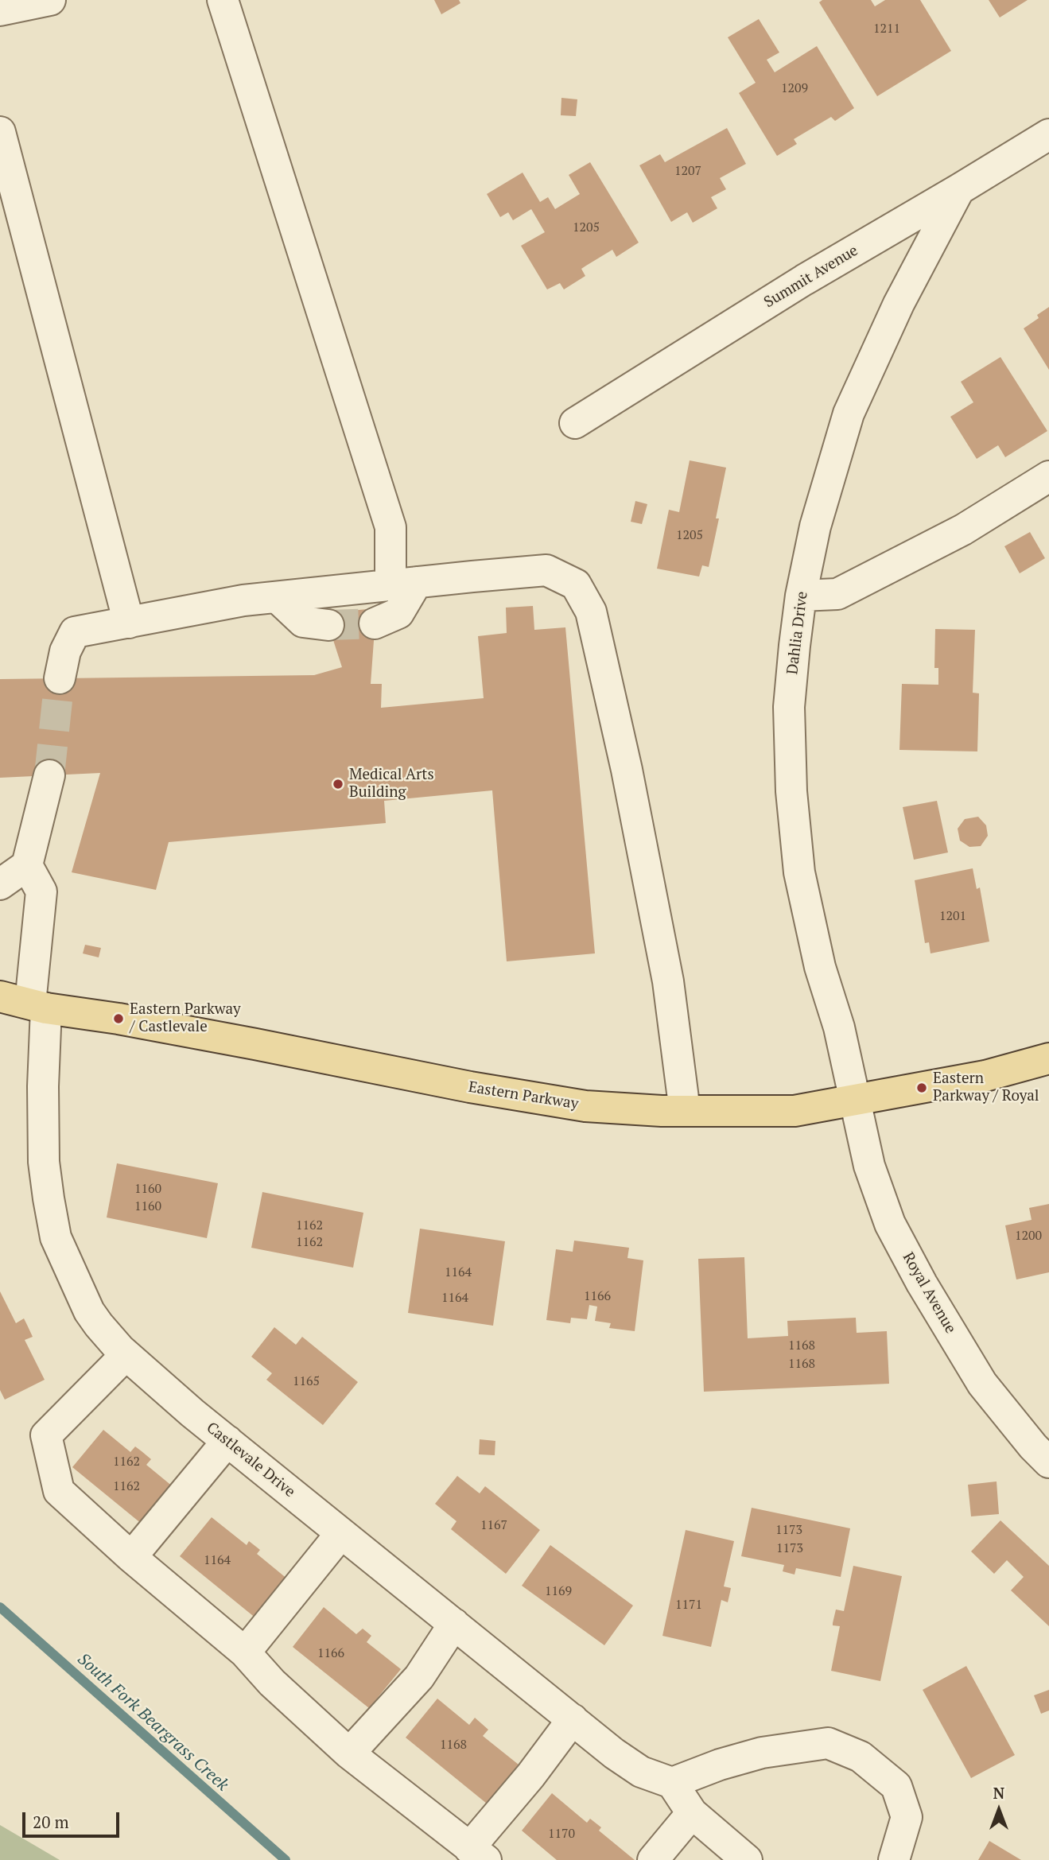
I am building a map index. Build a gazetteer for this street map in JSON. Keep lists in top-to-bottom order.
{
  "streets": {
    "main road": ["Eastern Parkway"],
    "street": [
      "Summit Avenue",
      "Dahlia Drive",
      "Royal Avenue",
      "Castlevale Drive"
    ]
  },
  "crossings": [
    ["Summit Avenue", "Dahlia Drive"],
    ["Dahlia Drive", "Eastern Parkway"],
    ["Dahlia Drive", "Royal Avenue"],
    ["Eastern Parkway", "Royal Avenue"],
    ["Eastern Parkway", "Castlevale Drive"]
  ],
  "water": ["South Fork Beargrass Creek"],
  "places": ["Medical Arts Building", "Eastern Parkway / Castlevale", "Eastern Parkway / Royal"],
  "house_numbers": [
    "1211",
    "1209",
    "1207",
    "1205",
    "1205",
    "1201",
    "1160",
    "1160",
    "1162",
    "1200",
    "1162",
    "1164",
    "1166",
    "1164",
    "1168",
    "1168",
    "1165",
    "1162",
    "1162",
    "1167",
    "1173",
    "1173",
    "1164",
    "1169",
    "1171",
    "1166",
    "1168",
    "1170"
  ],
  "scale_bar": "20 m",
  "north": "top"
}
